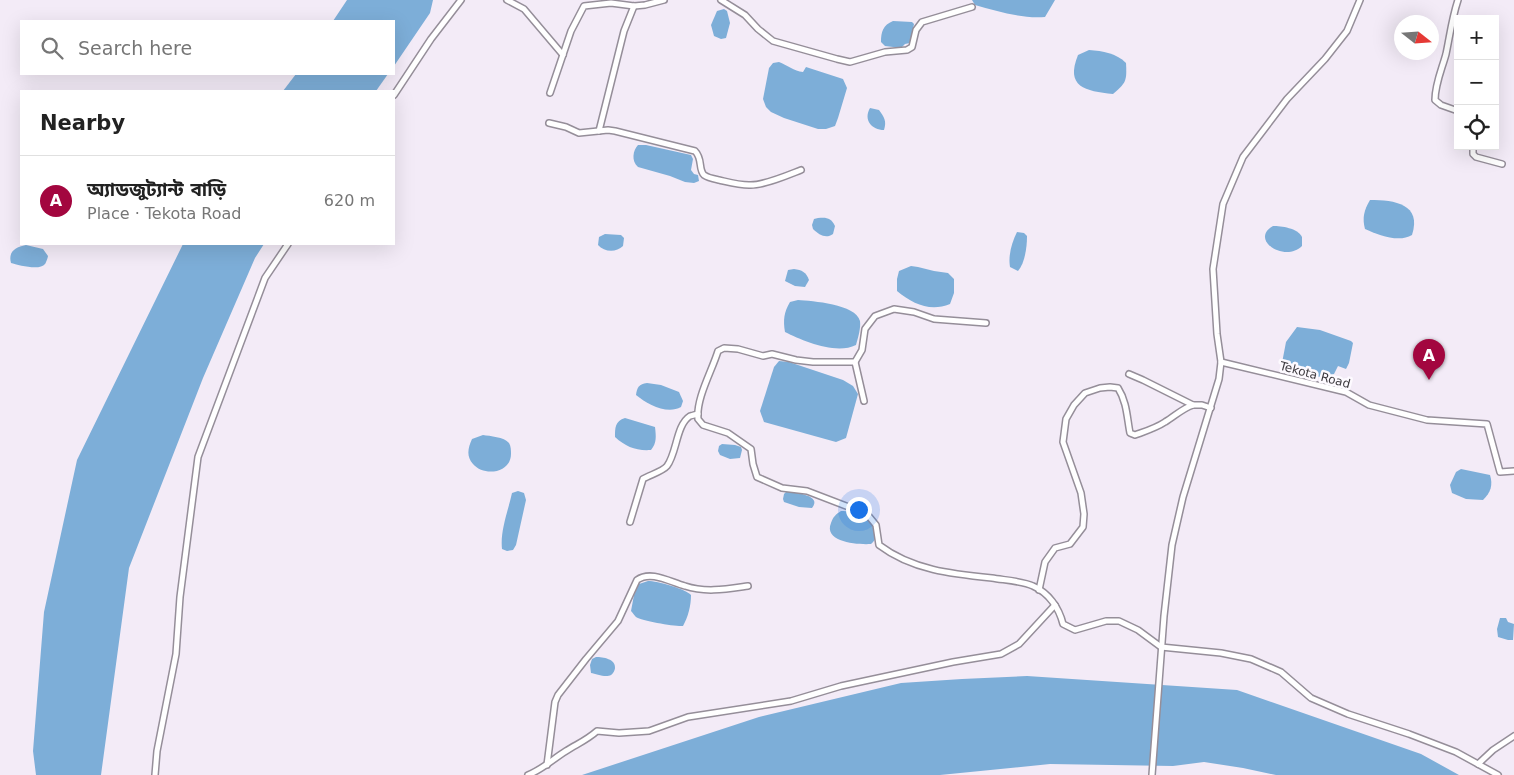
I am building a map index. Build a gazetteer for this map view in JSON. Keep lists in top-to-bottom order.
{
  "streets": {
    "street": ["Tekota Road"]
  },
  "north": "right",
  "page": {
    "map_buttons": ["+", "−"],
    "search": "Search here",
    "heading": "Nearby",
    "list": [
      {
        "mark": "A",
        "name": "অ্যাডজুট্যান্ট বাড়ি",
        "note": "Place · Tekota Road",
        "value": "620 m"
      }
    ],
    "pins": "A"
  }
}
